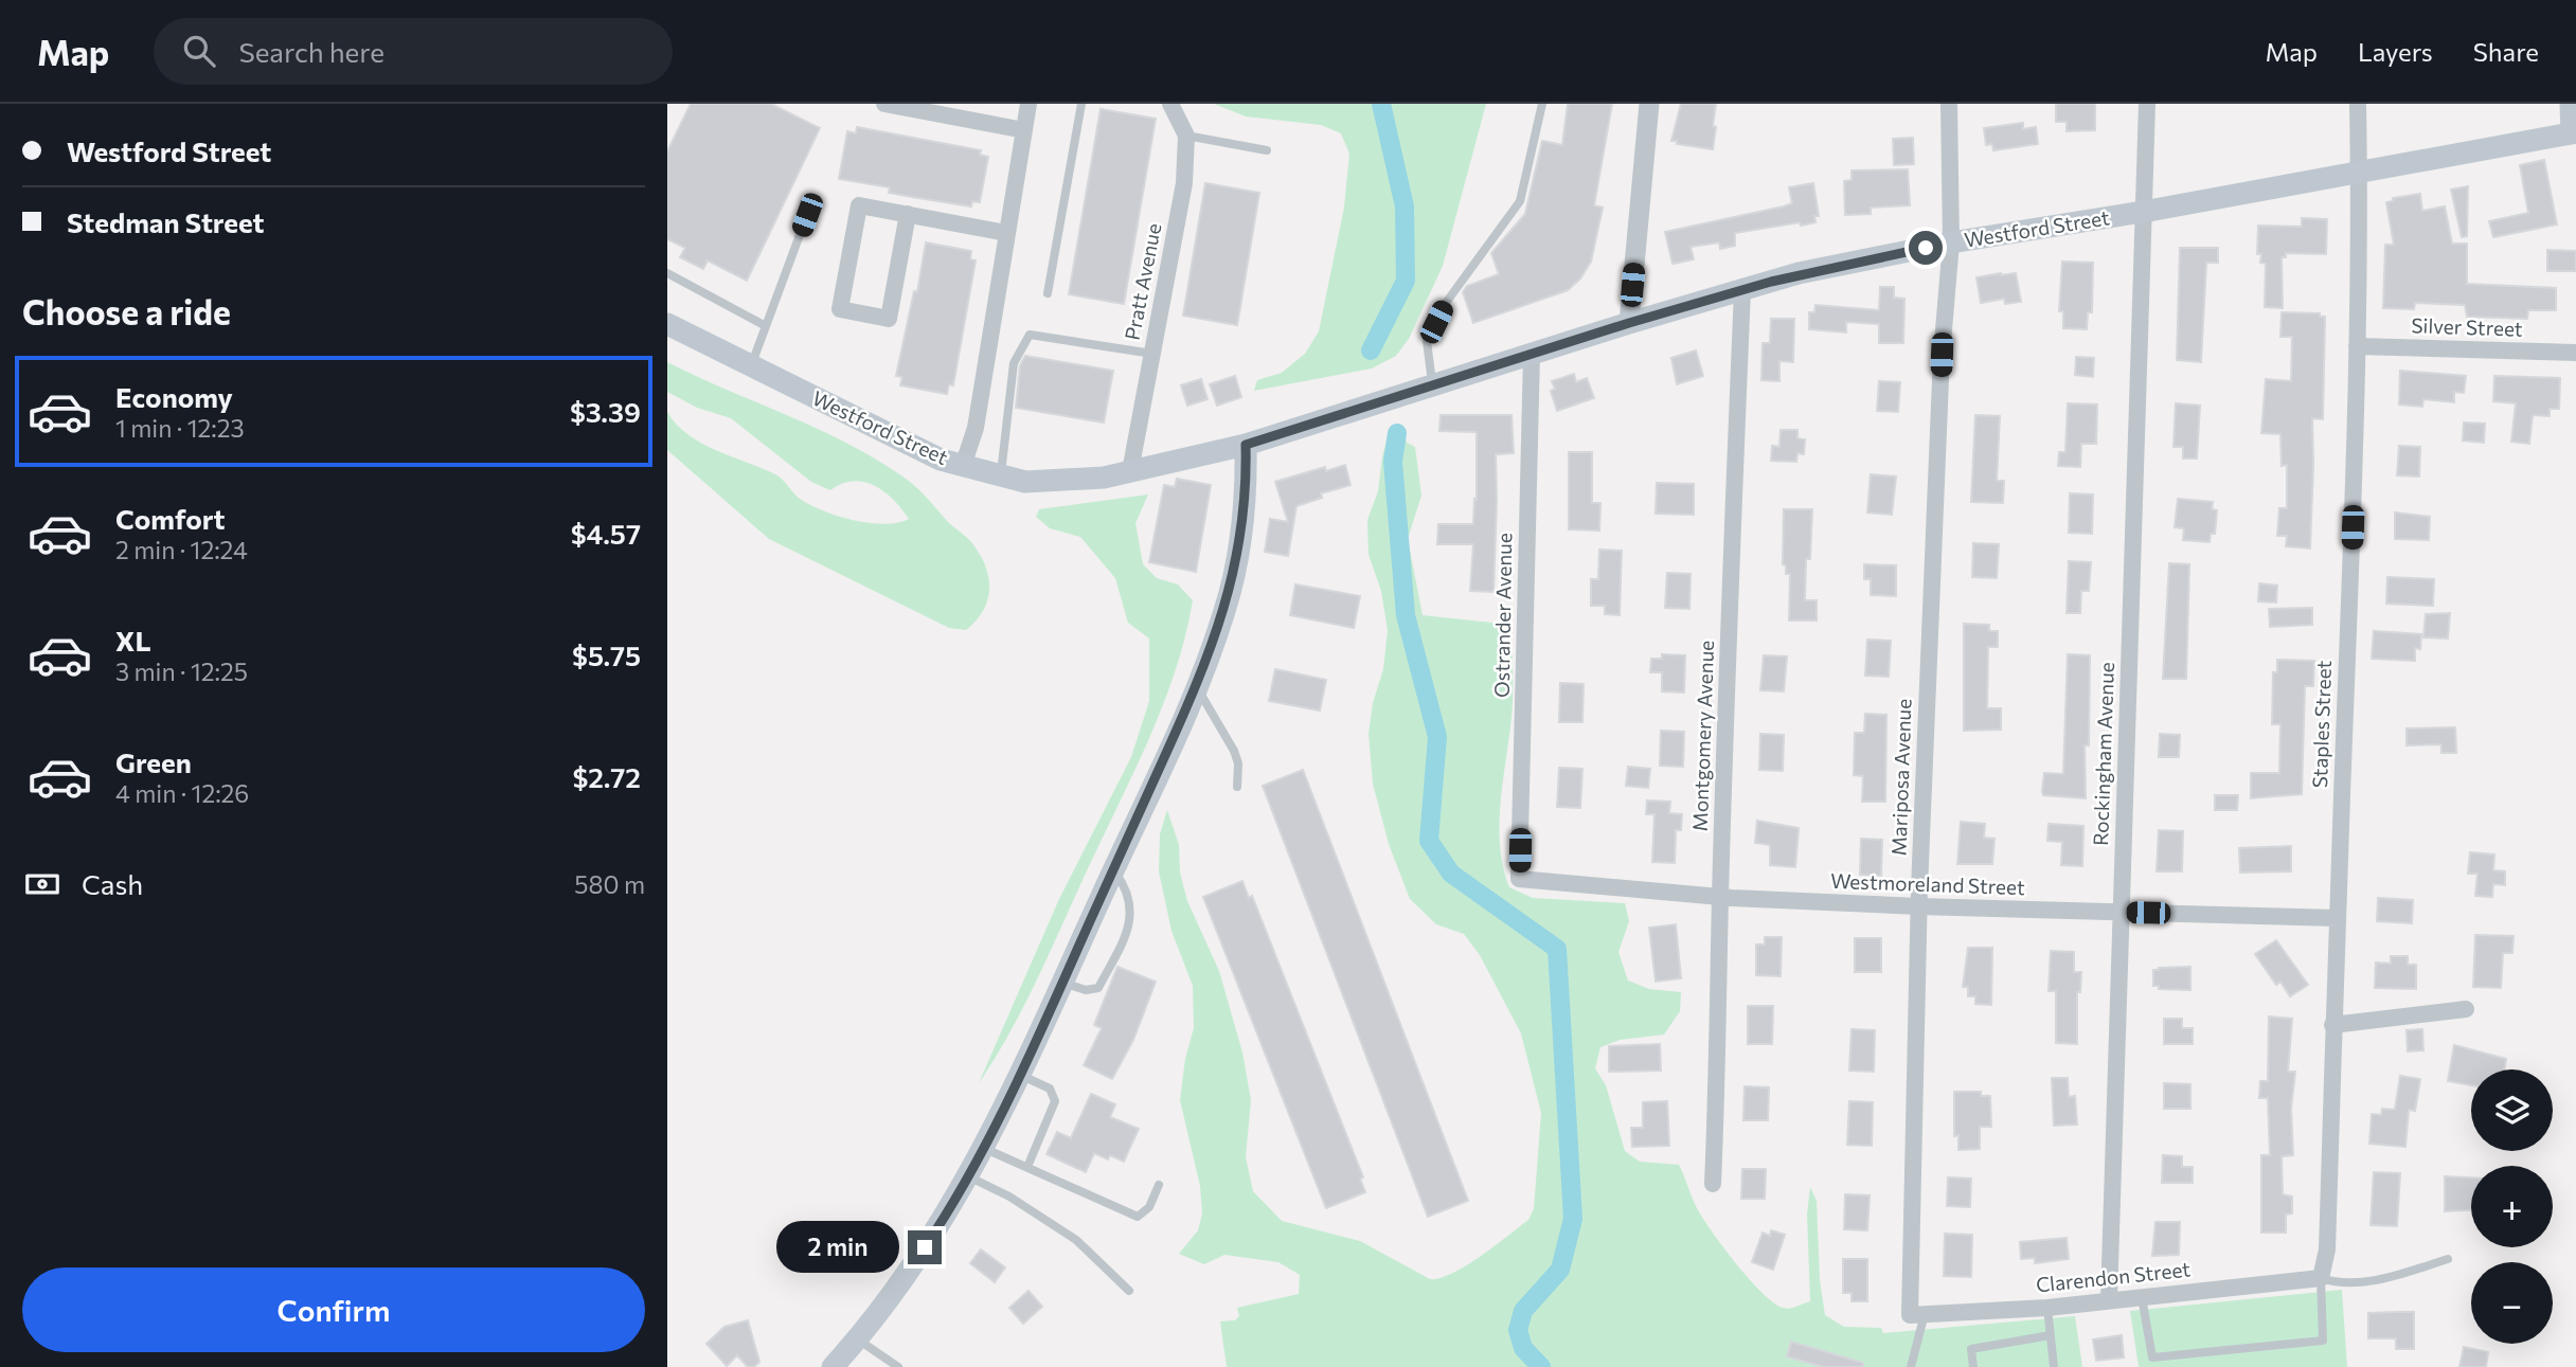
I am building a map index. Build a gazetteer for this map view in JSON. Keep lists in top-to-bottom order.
{
  "streets": {
    "main road": ["Westford Street"],
    "street": [
      "Pratt Avenue",
      "Silver Street",
      "Ostrander Avenue",
      "Staples Street",
      "Montgomery Avenue",
      "Rockingham Avenue",
      "Mariposa Avenue",
      "Westmoreland Street",
      "Clarendon Street"
    ]
  },
  "crossings": [
    ["Westford Street", "Pratt Avenue"],
    ["Westford Street", "Ostrander Avenue"],
    ["Westford Street", "Staples Street"],
    ["Westford Street", "Montgomery Avenue"],
    ["Westford Street", "Rockingham Avenue"],
    ["Westford Street", "Mariposa Avenue"],
    ["Silver Street", "Staples Street"],
    ["Ostrander Avenue", "Westmoreland Street"],
    ["Staples Street", "Westmoreland Street"],
    ["Staples Street", "Clarendon Street"],
    ["Montgomery Avenue", "Westmoreland Street"],
    ["Rockingham Avenue", "Westmoreland Street"],
    ["Rockingham Avenue", "Clarendon Street"],
    ["Mariposa Avenue", "Westmoreland Street"],
    ["Mariposa Avenue", "Clarendon Street"]
  ],
  "page": {
    "header": "Map",
    "search": "Search here",
    "nav": ["Map", "Layers", "Share"],
    "banner": ["Westford Street", "Stedman Street"],
    "heading": "Choose a ride",
    "list": [
      {
        "name": "Economy",
        "note": "1 min · 12:23",
        "value": "$3.39"
      },
      {
        "name": "Comfort",
        "note": "2 min · 12:24",
        "value": "$4.57"
      },
      {
        "name": "XL",
        "note": "3 min · 12:25",
        "value": "$5.75"
      },
      {
        "name": "Green",
        "note": "4 min · 12:26",
        "value": "$2.72"
      }
    ],
    "pay": ["Cash", "580 m"],
    "map_buttons": ["+", "−"],
    "bubble": "2 min",
    "buttons": "Confirm"
  }
}
